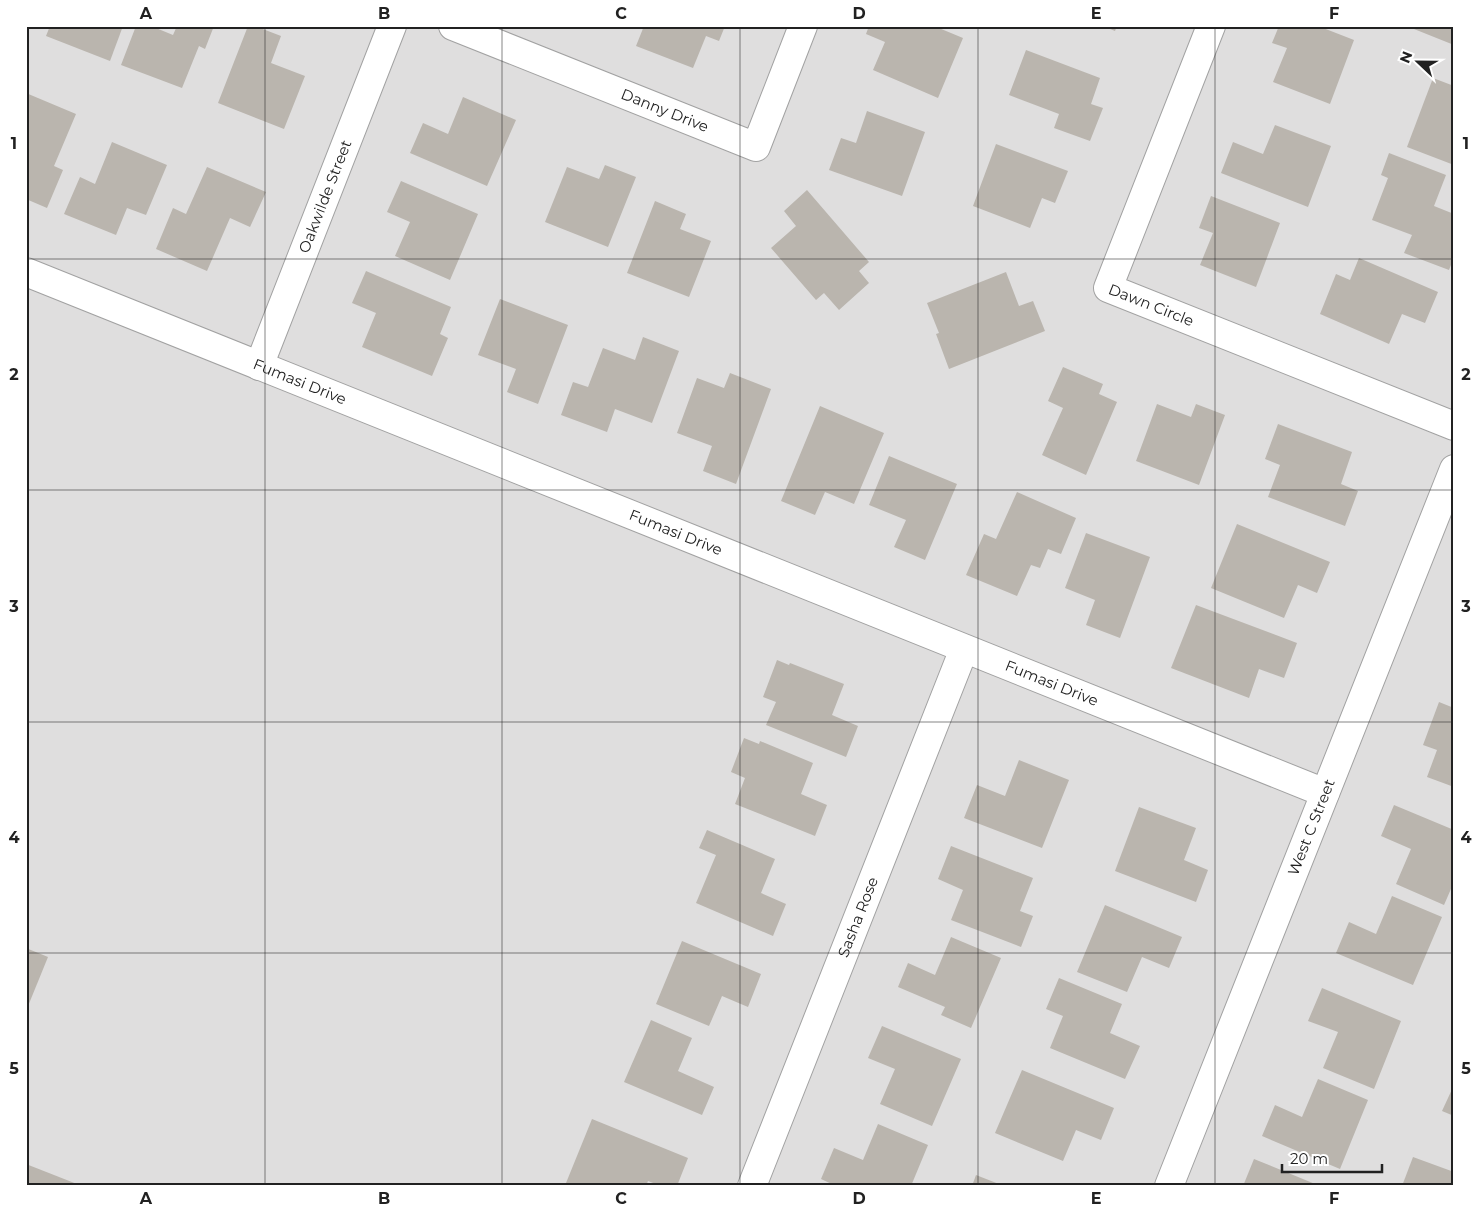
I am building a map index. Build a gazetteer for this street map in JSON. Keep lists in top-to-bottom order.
{
  "streets": {
    "street": [
      "Danny Drive",
      "Oakwilde Street",
      "Dawn Circle",
      "Fumasi Drive",
      "West C Street",
      "Sasha Rose"
    ]
  },
  "crossings": [
    ["Oakwilde Street", "Fumasi Drive"],
    ["Fumasi Drive", "West C Street"],
    ["Fumasi Drive", "Sasha Rose"]
  ],
  "scale_bar": "20 m",
  "north": "left",
  "grid": {
    "columns": [
      "A",
      "B",
      "C",
      "D",
      "E",
      "F"
    ],
    "rows": [
      "1",
      "2",
      "3",
      "4",
      "5"
    ]
  }
}
